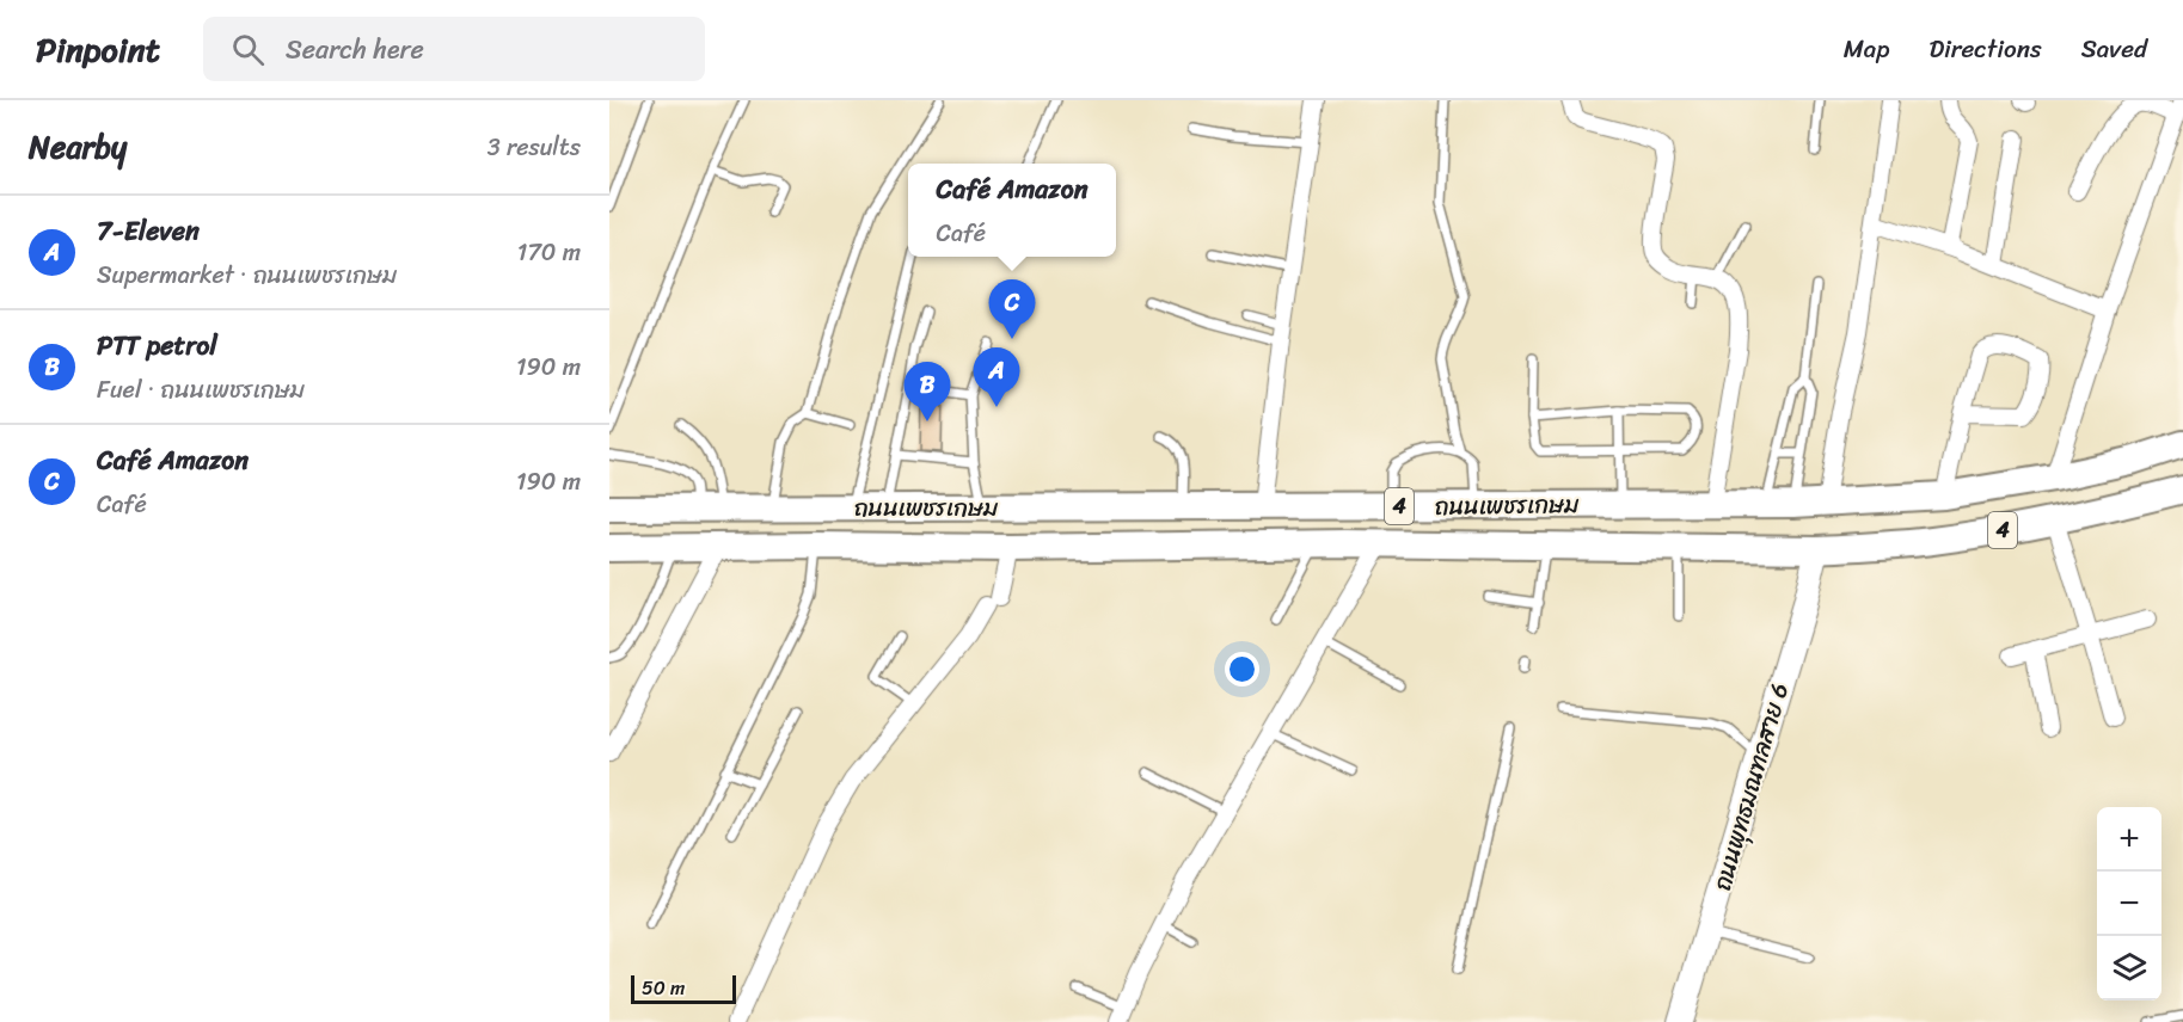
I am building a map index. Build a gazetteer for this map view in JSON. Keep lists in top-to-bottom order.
{
  "streets": {
    "main road": ["ถนนเพชรเกษม", "4", "ถนนพุทธมณฑลสาย 6"]
  },
  "crossings": [
    ["ถนนเพชรเกษม", "ถนนพุทธมณฑลสาย 6"]
  ],
  "scale_bar": "50 m",
  "page": {
    "header": "Pinpoint",
    "search": "Search here",
    "nav": ["Map", "Directions", "Saved"],
    "heading": ["Nearby", "3 results"],
    "popup": ["Café Amazon", "Café"],
    "list": [
      {
        "mark": "A",
        "name": "7-Eleven",
        "note": "Supermarket · ถนนเพชรเกษม",
        "value": "170 m"
      },
      {
        "mark": "B",
        "name": "PTT petrol",
        "note": "Fuel · ถนนเพชรเกษม",
        "value": "190 m"
      },
      {
        "mark": "C",
        "name": "Café Amazon",
        "note": "Café",
        "value": "190 m"
      }
    ],
    "pins": ["C", "A", "B"],
    "map_buttons": ["+", "−"],
    "scale": "50 m"
  }
}
